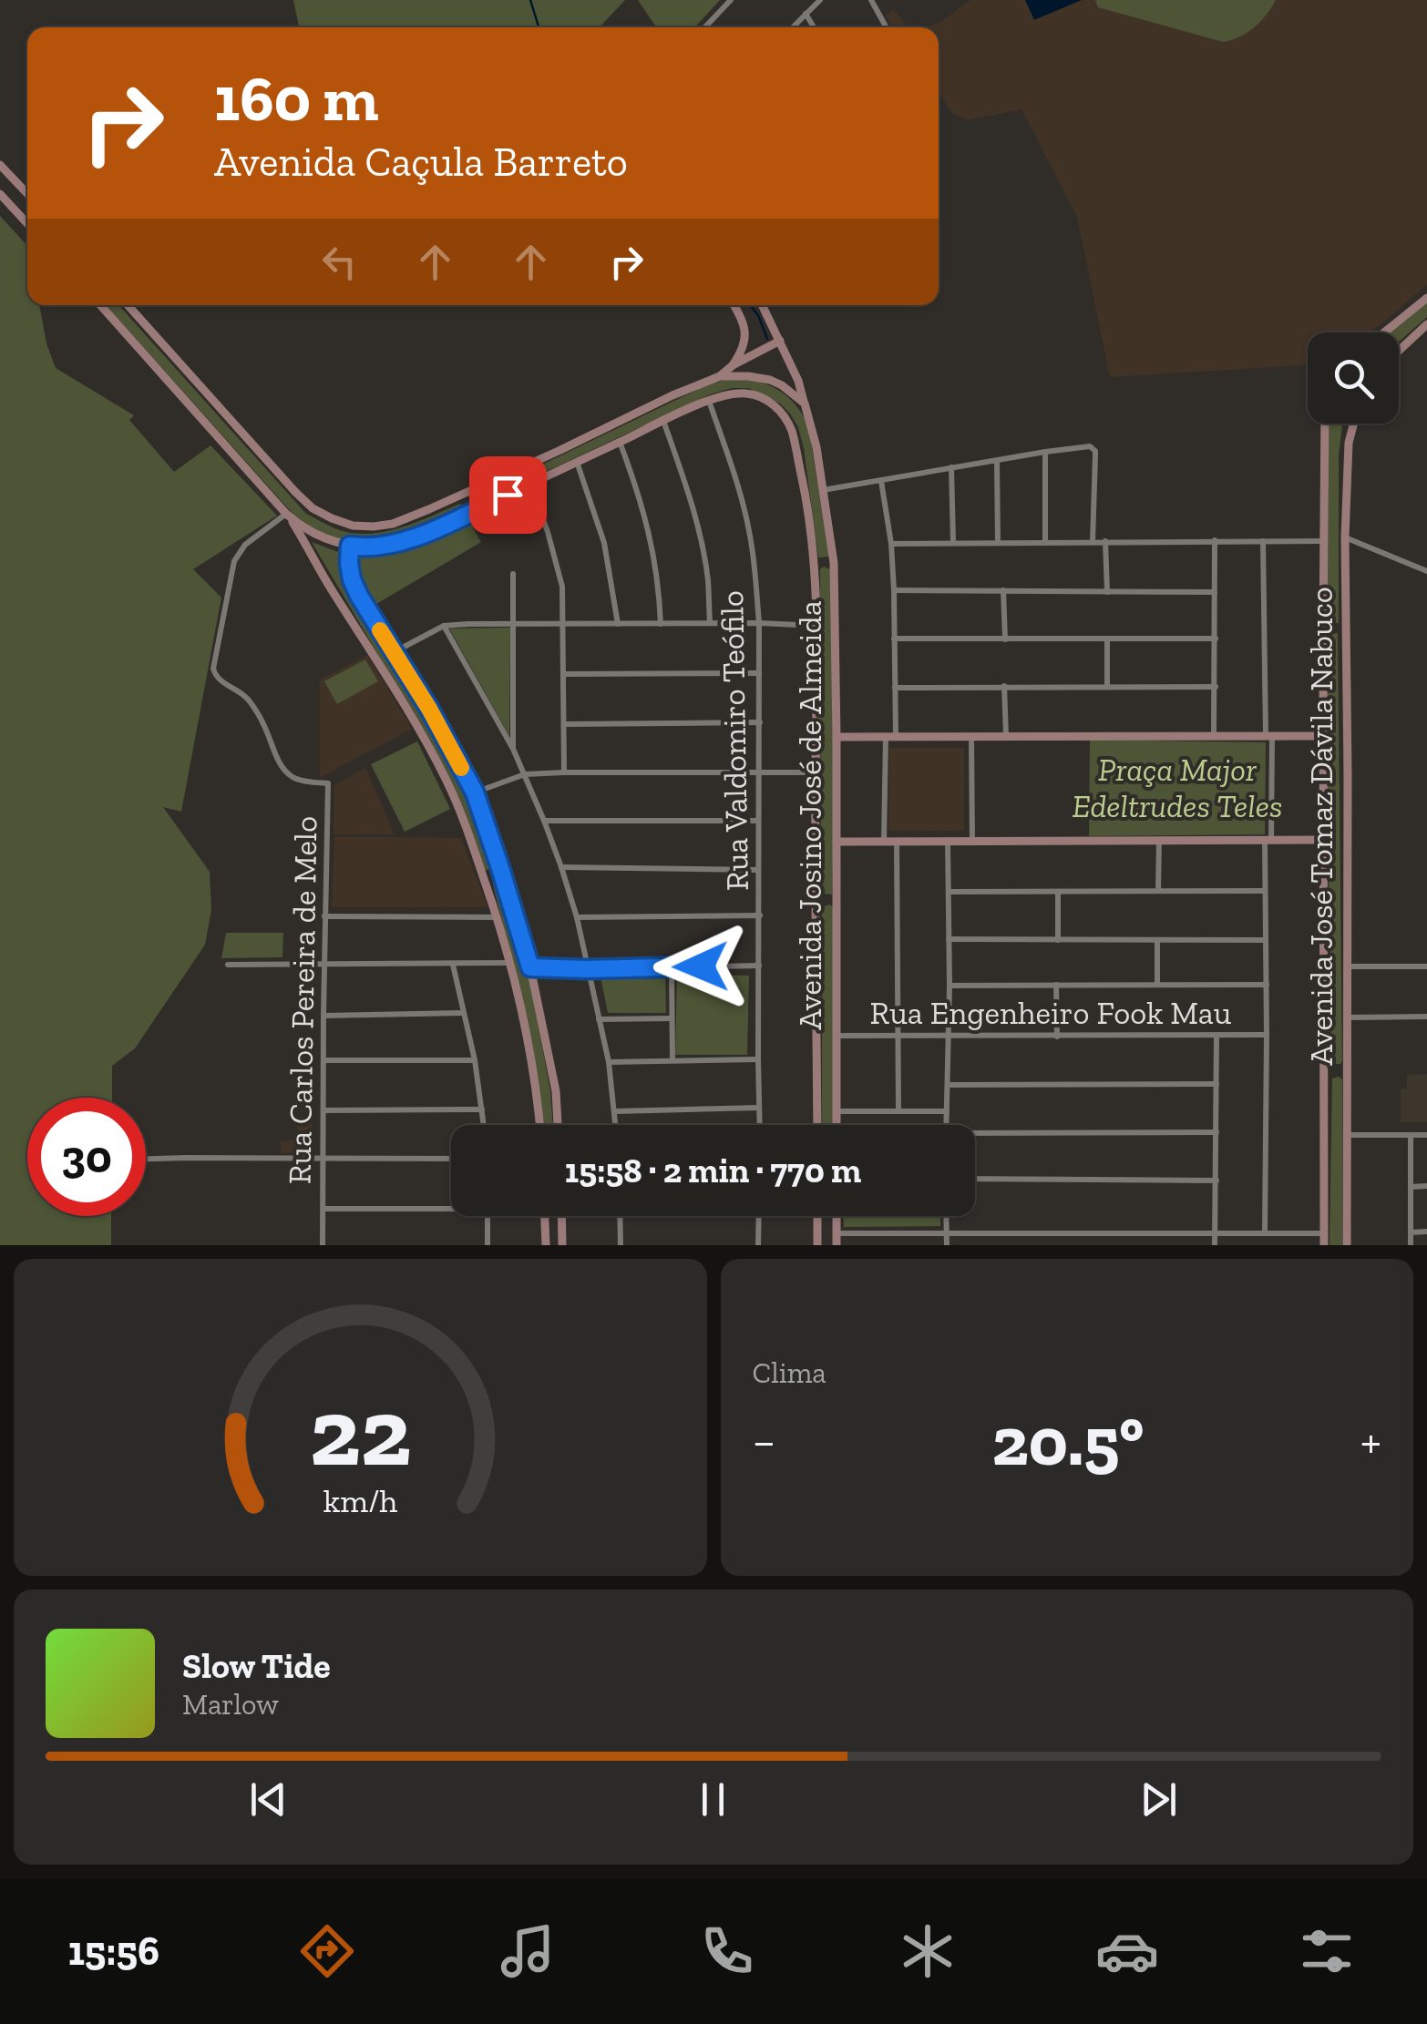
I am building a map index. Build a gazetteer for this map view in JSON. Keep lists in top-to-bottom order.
{
  "streets": {
    "main road": ["Avenida Josino José de Almeida", "Avenida José Tomaz Dávila Nabuco"],
    "street": ["Rua Valdomiro Teófilo", "Rua Carlos Pereira de Melo", "Rua Engenheiro Fook Mau"]
  },
  "crossings": [
    ["Rua Valdomiro Teófilo", "Avenida Josino José de Almeida"],
    ["Avenida Josino José de Almeida", "Rua Engenheiro Fook Mau"]
  ],
  "parks": ["Praça Major Edeltrudes Teles"],
  "page": {
    "turn": ["160 m", "Avenida Caçula Barreto"],
    "limit": "30",
    "trip": "15:58 · 2 min · 770 m",
    "tile": "Clima",
    "heat": ["−", "20.5°", "+"],
    "song": ["Slow Tide", "Marlow"],
    "tabs": "15:56",
    "gauge": ["22", "km/h"]
  }
}
